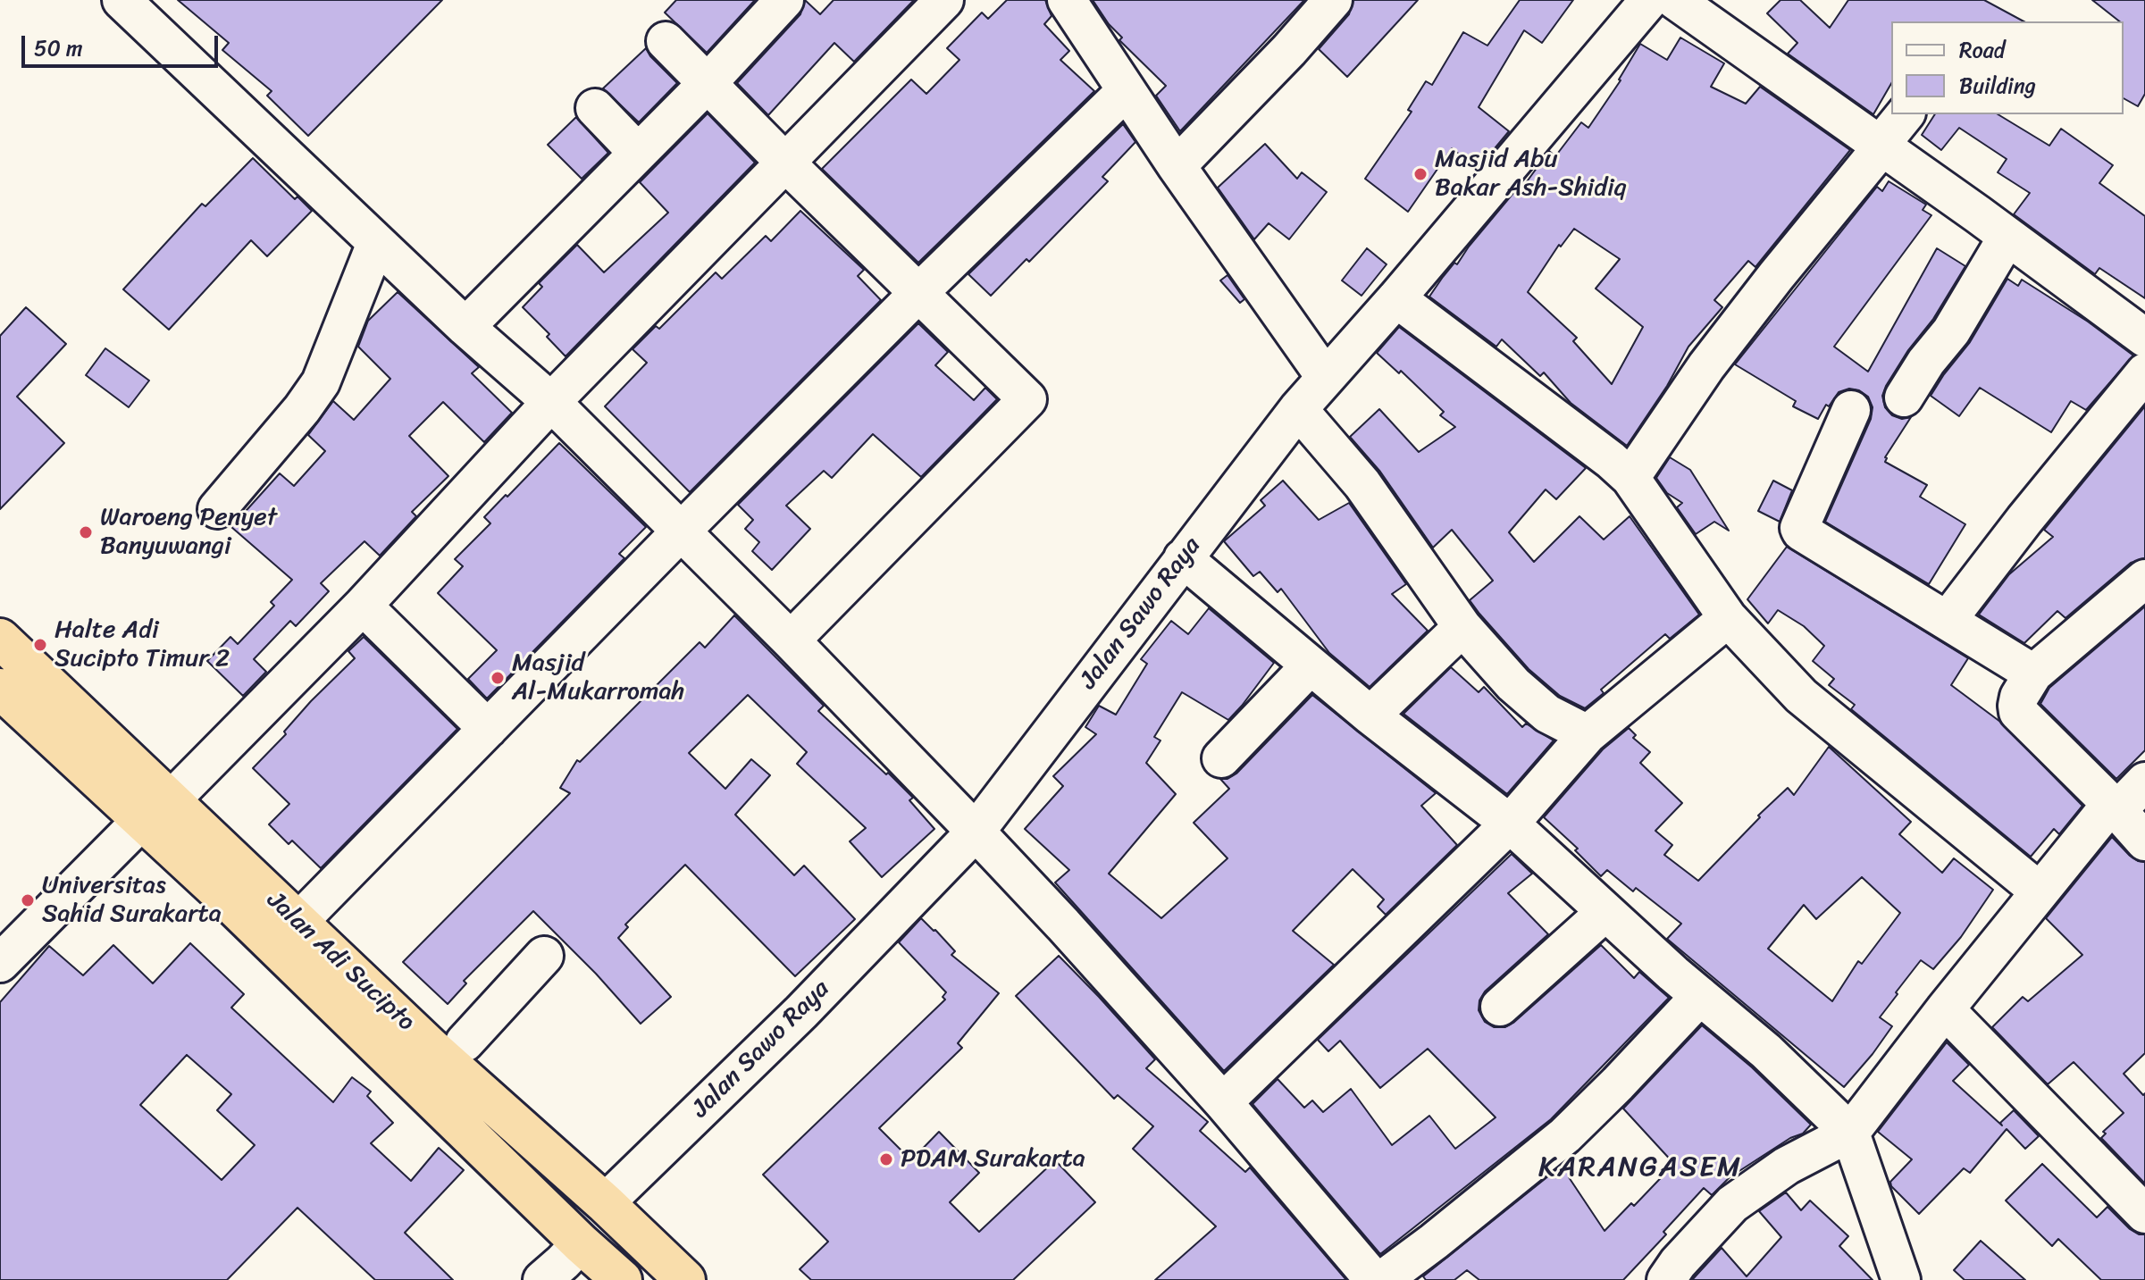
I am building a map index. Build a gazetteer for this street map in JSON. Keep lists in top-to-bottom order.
{
  "streets": {
    "highway": ["Jalan Adi Sucipto"],
    "street": ["Jalan Sawo Raya"]
  },
  "crossings": [
    ["Jalan Sawo Raya", "Jalan Adi Sucipto"]
  ],
  "districts": ["KARANGASEM"],
  "places": [
    "Masjid Abu Bakar Ash-Shidiq",
    "Waroeng Penyet Banyuwangi",
    "Halte Adi Sucipto Timur 2",
    "Masjid Al-Mukarromah",
    "Universitas Sahid Surakarta",
    "PDAM Surakarta"
  ],
  "legend": ["Road", "Building"],
  "scale_bar": "50 m"
}
